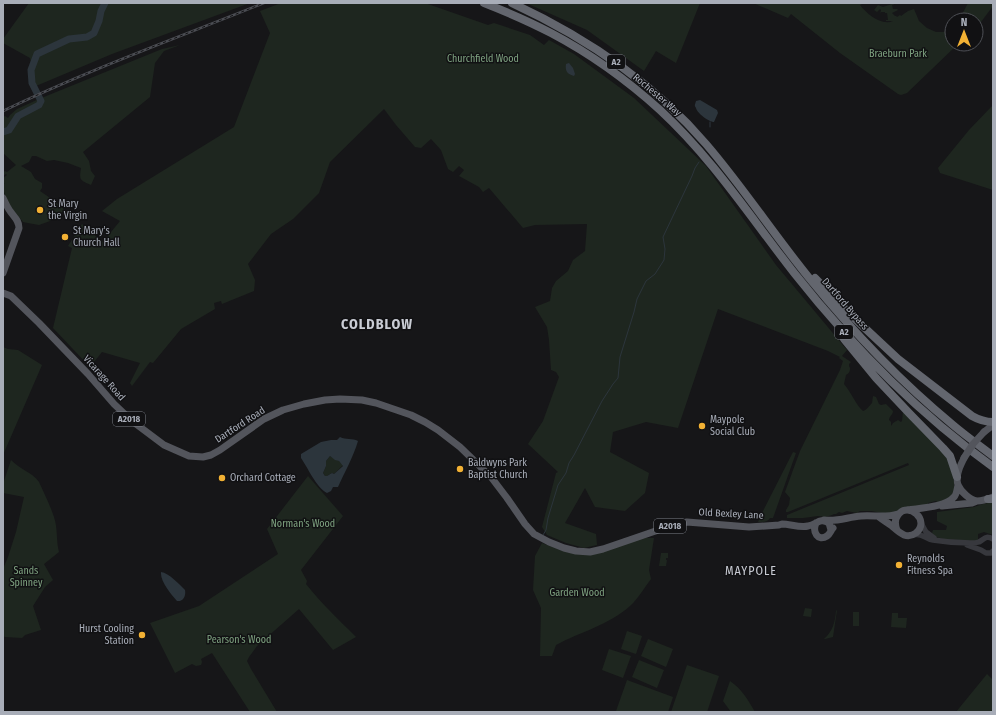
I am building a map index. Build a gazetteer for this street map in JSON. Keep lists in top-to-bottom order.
{
  "streets": {
    "highway": ["A2", "Rochester Way", "Dartford Bypass"],
    "main road": [
      "Vicarage Road",
      "A2018",
      "Dartford Road",
      "Old Bexley Lane"
    ]
  },
  "crossings": [
    ["Rochester Way", "Dartford Bypass"],
    ["Vicarage Road", "Dartford Road"],
    ["A2018", "Old Bexley Lane"],
    ["Dartford Road", "Old Bexley Lane"]
  ],
  "districts": ["COLDBLOW", "MAYPOLE"],
  "parks": [
    "Braeburn Park",
    "Churchfield Wood",
    "Norman's Wood",
    "Sands Spinney",
    "Garden Wood",
    "Pearson's Wood"
  ],
  "places": [
    "St Mary the Virgin",
    "St Mary's Church Hall",
    "Maypole Social Club",
    "Baldwyns Park Baptist Church",
    "Orchard Cottage",
    "Reynolds Fitness Spa",
    "Hurst Cooling Station"
  ],
  "north": "top"
}
